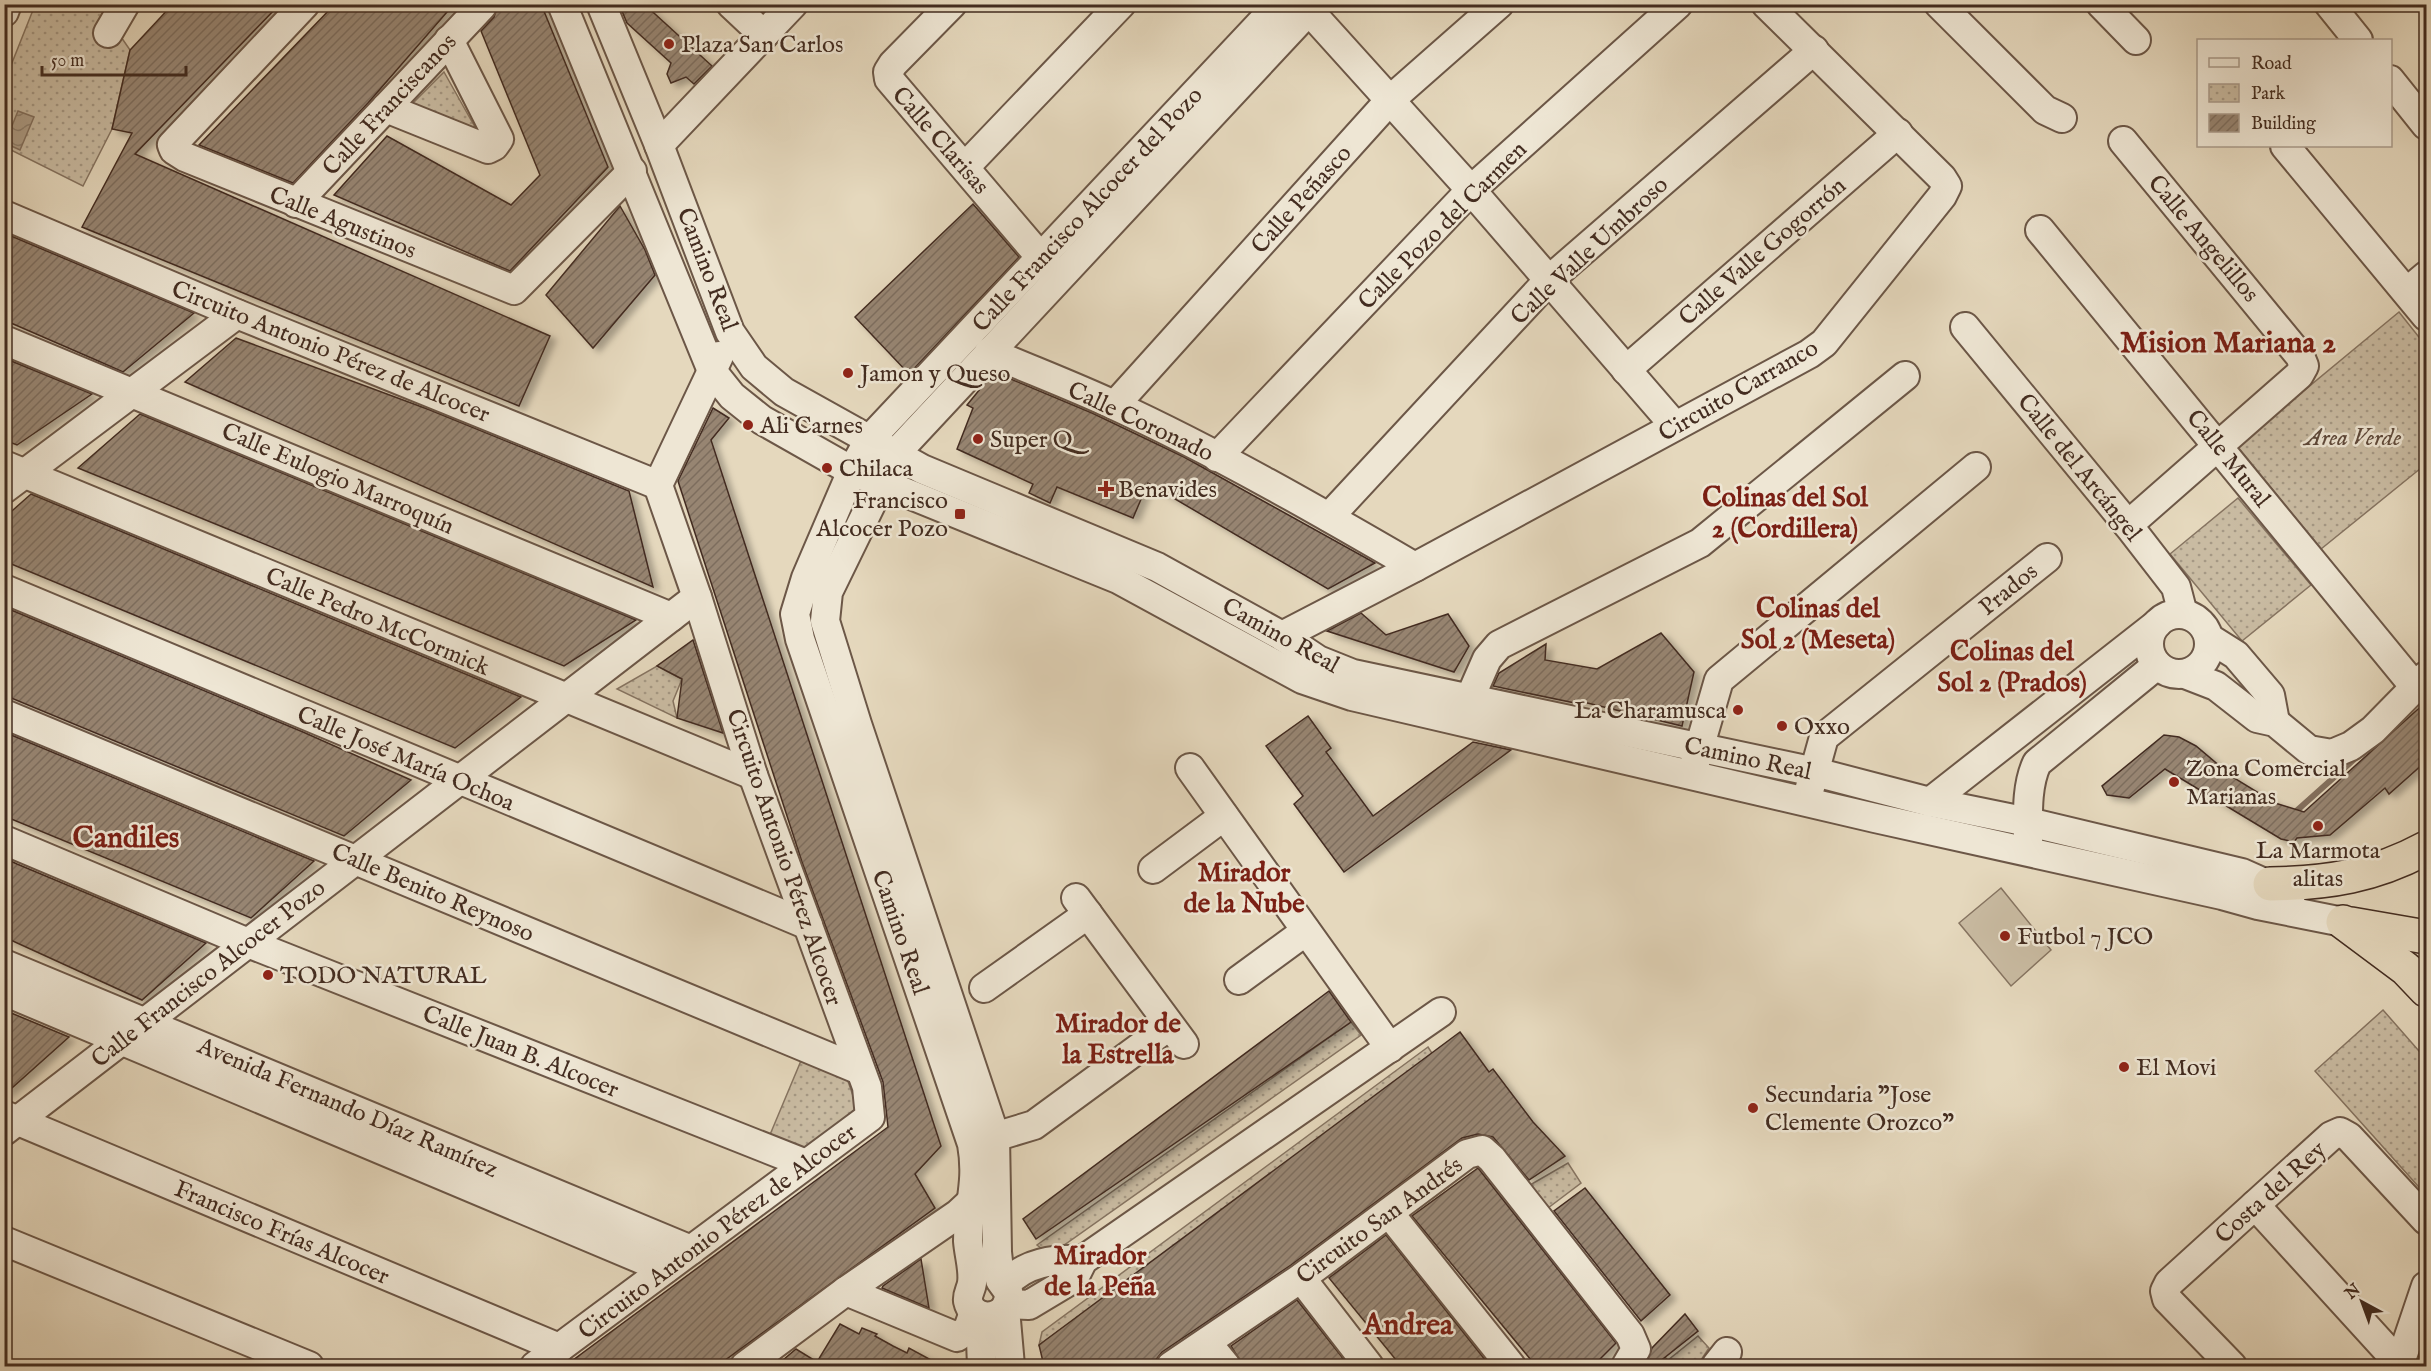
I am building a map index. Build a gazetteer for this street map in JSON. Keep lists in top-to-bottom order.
{
  "streets": {
    "street": [
      "Calle Franciscanos",
      "Calle Clarisas",
      "Calle Peñasco",
      "Calle Francisco Alcocer del Pozo",
      "Calle Agustinos",
      "Calle Pozo del Carmen",
      "Calle Angelillos",
      "Calle Valle Umbroso",
      "Calle Valle Gogorrón",
      "Camino Real",
      "Circuito Antonio Pérez de Alcocer",
      "Circuito Carranco",
      "Calle Coronado",
      "Calle Mural",
      "Calle del Arcángel",
      "Calle Eulogio Marroquín",
      "Prados",
      "Calle Pedro McCormick",
      "Calle José María Ochoa",
      "Circuito Antonio Pérez Alcocer",
      "Calle Benito Reynoso",
      "Calle Francisco Alcocer Pozo",
      "Calle Juan B. Alcocer",
      "Avenida Fernando Díaz Ramírez",
      "Costa del Rey",
      "Circuito San Andrés",
      "Francisco Frías Alcocer"
    ]
  },
  "crossings": [
    ["Calle Franciscanos", "Calle Agustinos"],
    ["Calle Clarisas", "Calle Francisco Alcocer del Pozo"],
    ["Calle Peñasco", "Calle Coronado"],
    ["Calle Francisco Alcocer del Pozo", "Camino Real"],
    ["Calle Francisco Alcocer del Pozo", "Calle Coronado"],
    ["Calle Agustinos", "Camino Real"],
    ["Calle Pozo del Carmen", "Calle Coronado"],
    ["Calle Angelillos", "Calle Mural"],
    ["Calle Valle Umbroso", "Circuito Carranco"],
    ["Calle Valle Umbroso", "Calle Coronado"],
    ["Calle Valle Gogorrón", "Circuito Carranco"],
    ["Camino Real", "Circuito Carranco"],
    ["Camino Real", "Prados"],
    ["Circuito Antonio Pérez de Alcocer", "Circuito Antonio Pérez Alcocer"],
    ["Circuito Antonio Pérez de Alcocer", "Calle Juan B. Alcocer"],
    ["Circuito Antonio Pérez de Alcocer", "Avenida Fernando Díaz Ramírez"],
    ["Circuito Antonio Pérez de Alcocer", "Francisco Frías Alcocer"],
    ["Circuito Carranco", "Calle Coronado"],
    ["Calle Eulogio Marroquín", "Calle Francisco Alcocer Pozo"],
    ["Calle Pedro McCormick", "Circuito Antonio Pérez Alcocer"],
    ["Calle Pedro McCormick", "Calle Francisco Alcocer Pozo"],
    ["Calle José María Ochoa", "Circuito Antonio Pérez Alcocer"],
    ["Calle José María Ochoa", "Calle Francisco Alcocer Pozo"],
    ["Circuito Antonio Pérez Alcocer", "Calle Benito Reynoso"],
    ["Circuito Antonio Pérez Alcocer", "Calle Francisco Alcocer Pozo"],
    ["Calle Benito Reynoso", "Calle Francisco Alcocer Pozo"],
    ["Calle Francisco Alcocer Pozo", "Calle Juan B. Alcocer"],
    ["Calle Francisco Alcocer Pozo", "Avenida Fernando Díaz Ramírez"],
    ["Calle Francisco Alcocer Pozo", "Francisco Frías Alcocer"]
  ],
  "districts": [
    "Mision Mariana 2",
    "Colinas del Sol 2 (Cordillera)",
    "Colinas del Sol 2 (Meseta)",
    "Colinas del Sol 2 (Prados)",
    "Candiles",
    "Mirador de la Nube",
    "Mirador de la Estrella",
    "Mirador de la Peña",
    "Andrea"
  ],
  "parks": ["Area Verde"],
  "places": {
    "other": [
      "Plaza San Carlos",
      "Jamon y Queso",
      "Ali Carnes",
      "Super Q",
      "Chilaca",
      "La Charamusca",
      "Oxxo",
      "Zona Comercial Marianas",
      "La Marmota alitas",
      "Futbol 7 JCO",
      "TODO NATURAL",
      "El Movi",
      "Secundaria \"Jose Clemente Orozco\""
    ],
    "health": ["Benavides"],
    "transit": ["Francisco Alcocer Pozo"]
  },
  "legend": ["Road", "Park", "Building"],
  "scale_bar": "50 m",
  "north": "top left"
}
